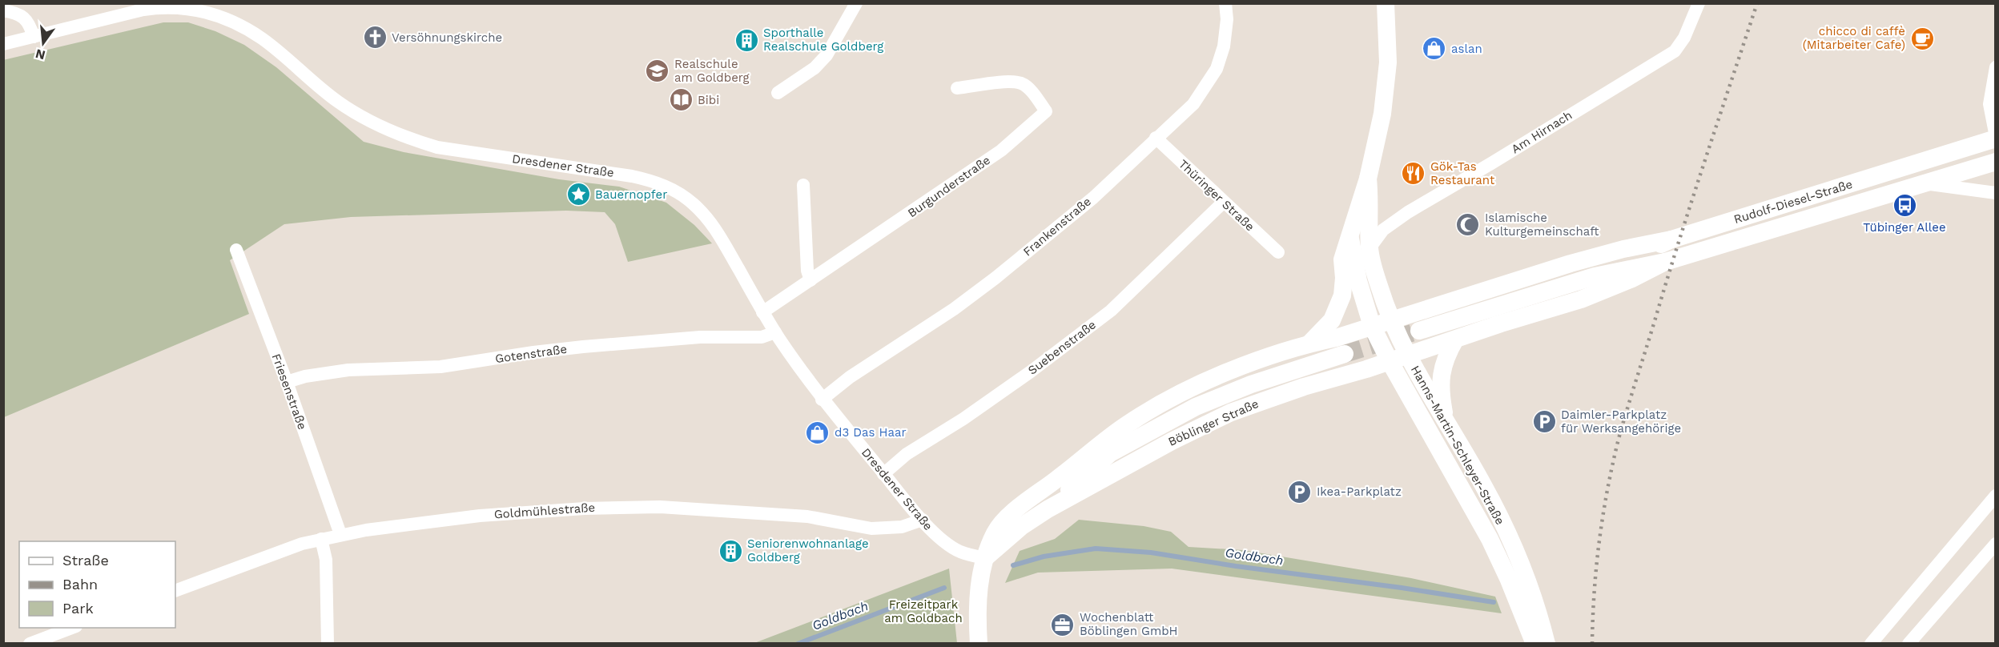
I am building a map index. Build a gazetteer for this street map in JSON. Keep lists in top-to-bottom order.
{
  "streets": {
    "main road": ["Rudolf-Diesel-Straße", "Böblinger Straße", "Hanns-Martin-Schleyer-Straße"],
    "street": [
      "Am Hirnach",
      "Dresdener Straße",
      "Burgunderstraße",
      "Thüringer Straße",
      "Frankenstraße",
      "Suebenstraße",
      "Gotenstraße",
      "Friesenstraße",
      "Goldmühlestraße"
    ]
  },
  "crossings": [
    ["Am Hirnach", "Böblinger Straße"],
    ["Dresdener Straße", "Burgunderstraße"],
    ["Dresdener Straße", "Frankenstraße"],
    ["Dresdener Straße", "Suebenstraße"],
    ["Dresdener Straße", "Gotenstraße"],
    ["Dresdener Straße", "Böblinger Straße"],
    ["Dresdener Straße", "Goldmühlestraße"],
    ["Thüringer Straße", "Frankenstraße"],
    ["Thüringer Straße", "Suebenstraße"],
    ["Rudolf-Diesel-Straße", "Böblinger Straße"],
    ["Rudolf-Diesel-Straße", "Hanns-Martin-Schleyer-Straße"],
    ["Gotenstraße", "Friesenstraße"],
    ["Friesenstraße", "Goldmühlestraße"],
    ["Böblinger Straße", "Hanns-Martin-Schleyer-Straße"]
  ],
  "water": ["Goldbach"],
  "parks": ["Freizeitpark am Goldbach"],
  "places": {
    "church": ["Versöhnungskirche"],
    "cafe": ["chicco di caffè (Mitarbeiter Cafe)"],
    "building": ["Sporthalle Realschule Goldberg", "Seniorenwohnanlage Goldberg"],
    "shop": ["aslan", "d3 Das Haar"],
    "school or university": ["Realschule am Goldberg"],
    "library": ["Bibi"],
    "restaurant": ["Gök-Tas Restaurant"],
    "place": ["Bauernopfer"],
    "bus stop": ["Tübinger Allee"],
    "mosque": ["Islamische Kulturgemeinschaft"],
    "parking": ["Daimler-Parkplatz für Werksangehörige", "Ikea-Parkplatz"],
    "office": ["Wochenblatt Böblingen GmbH"]
  },
  "legend": ["Straße", "Bahn", "Park"],
  "north": "bottom"
}
